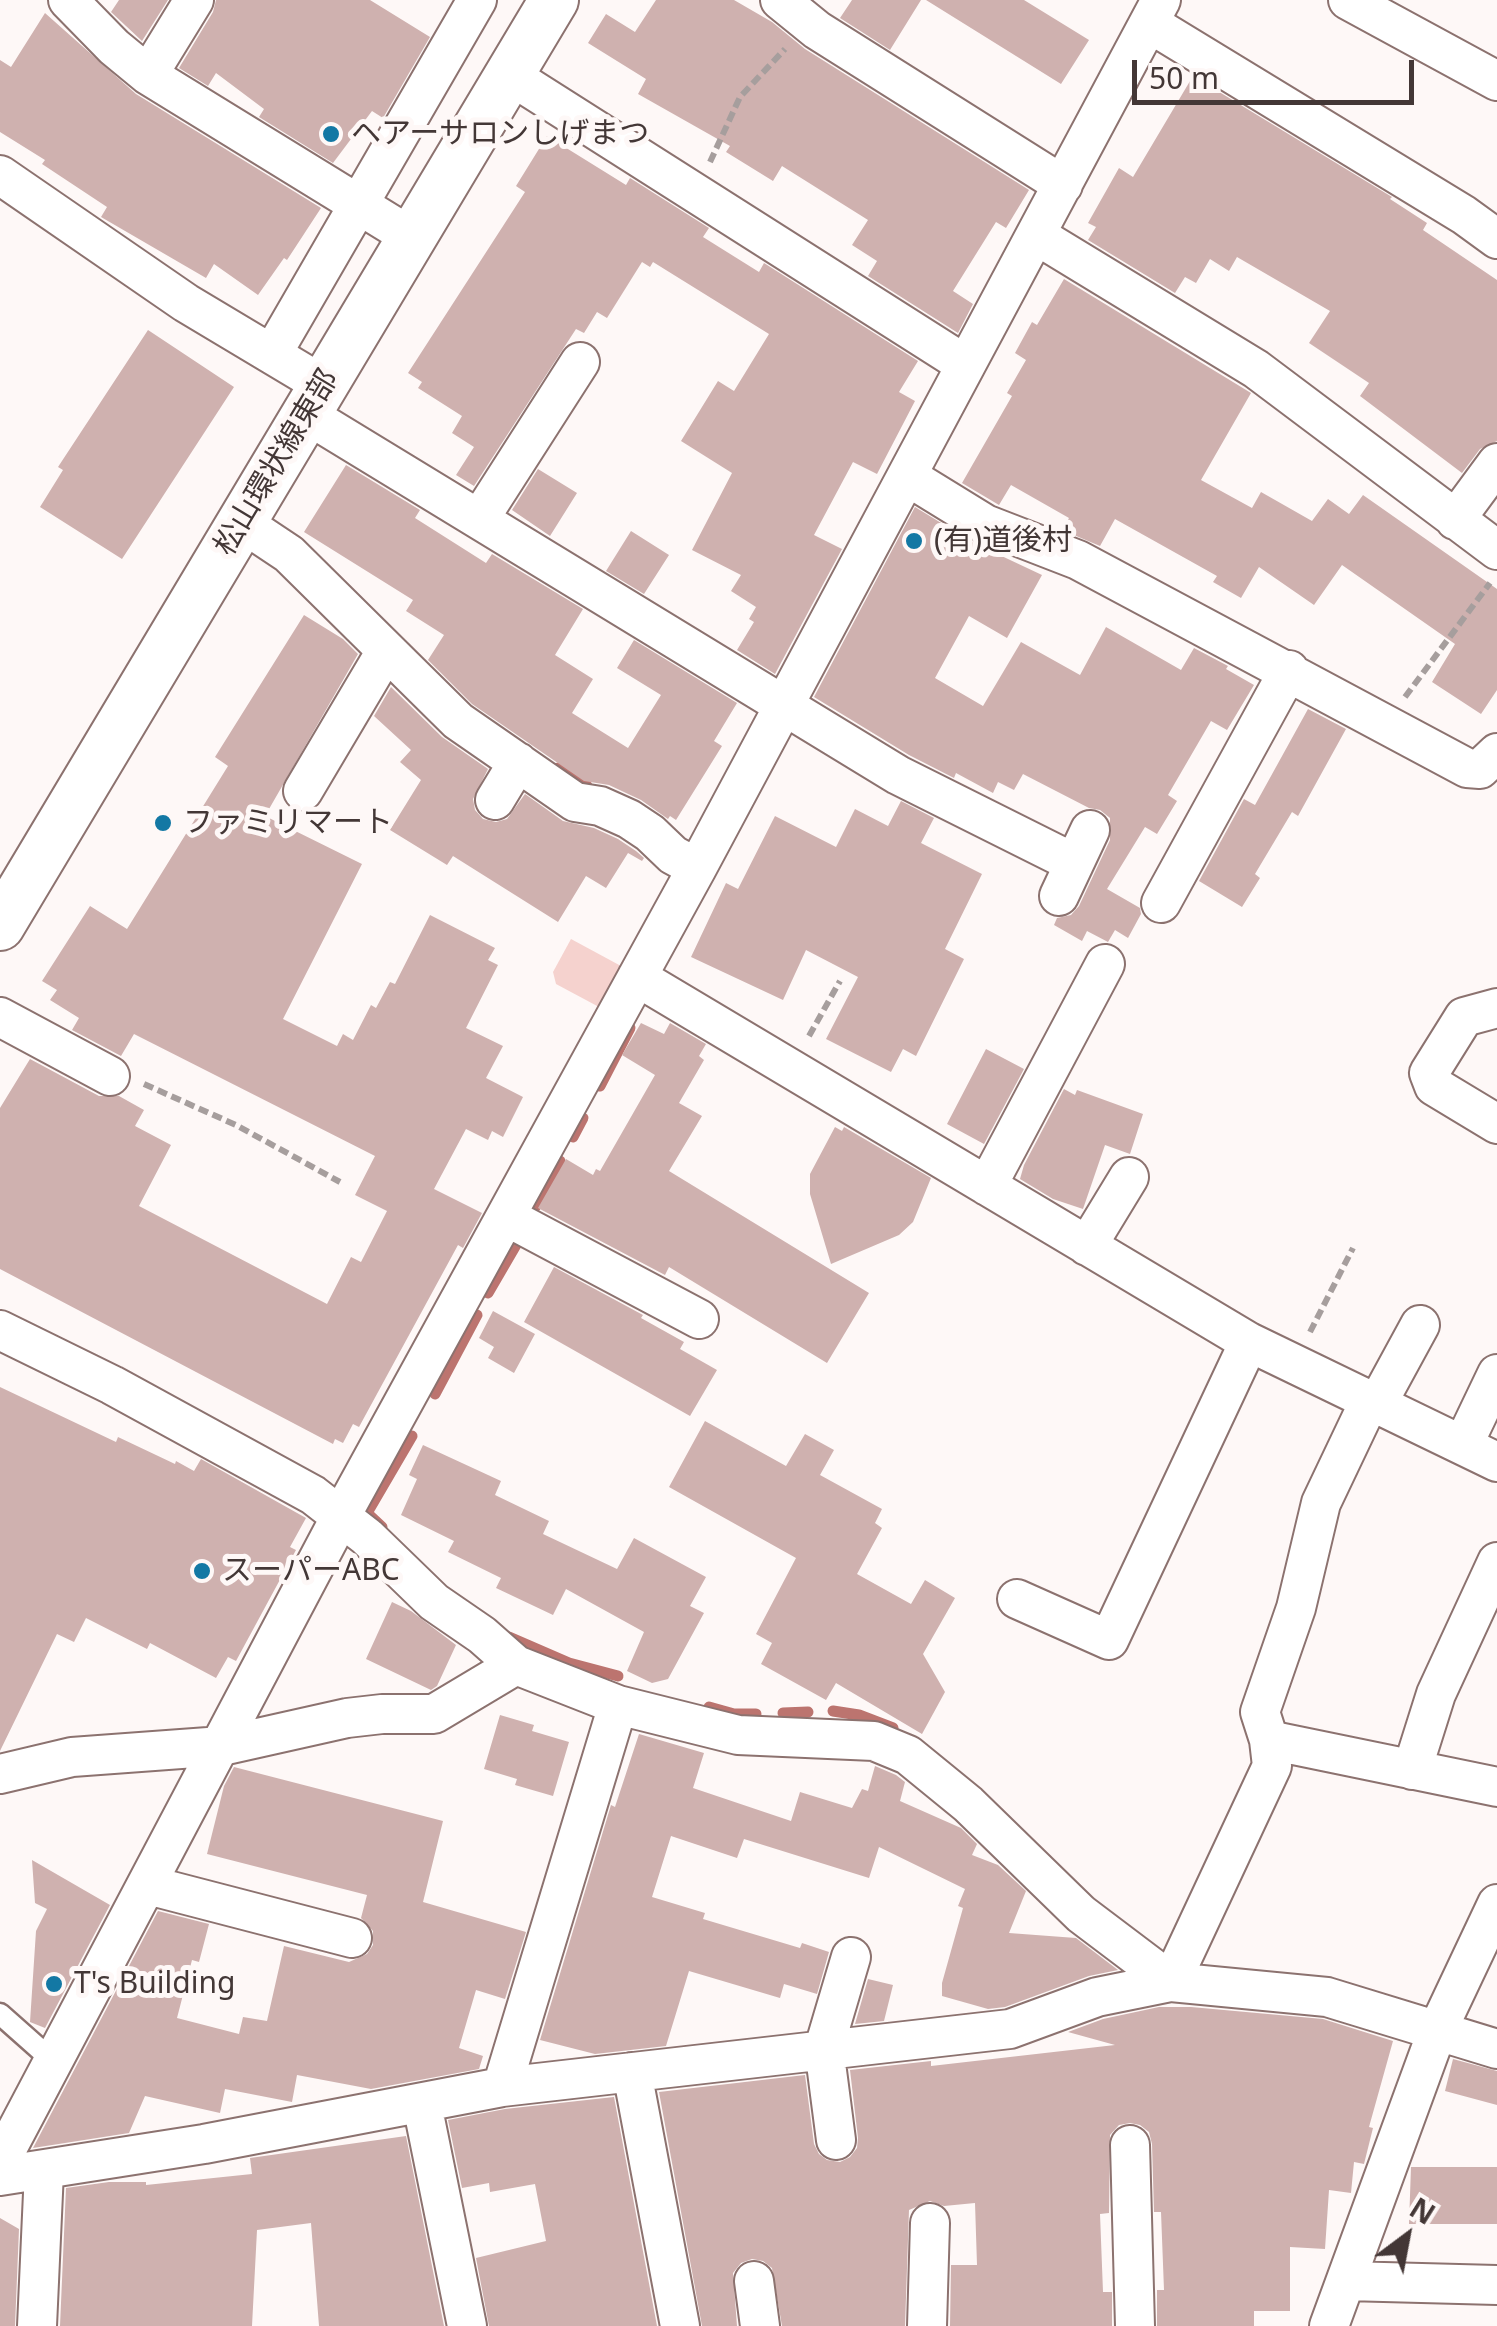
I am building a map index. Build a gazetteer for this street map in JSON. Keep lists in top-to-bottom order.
{
  "streets": {
    "street": ["松山環状線東部"]
  },
  "places": [
    "ヘアーサロンしげまつ",
    "(有)道後村",
    "ファミリマート",
    "スーパーABC",
    "T's Building"
  ],
  "scale_bar": "50 m",
  "north": "top right"
}
